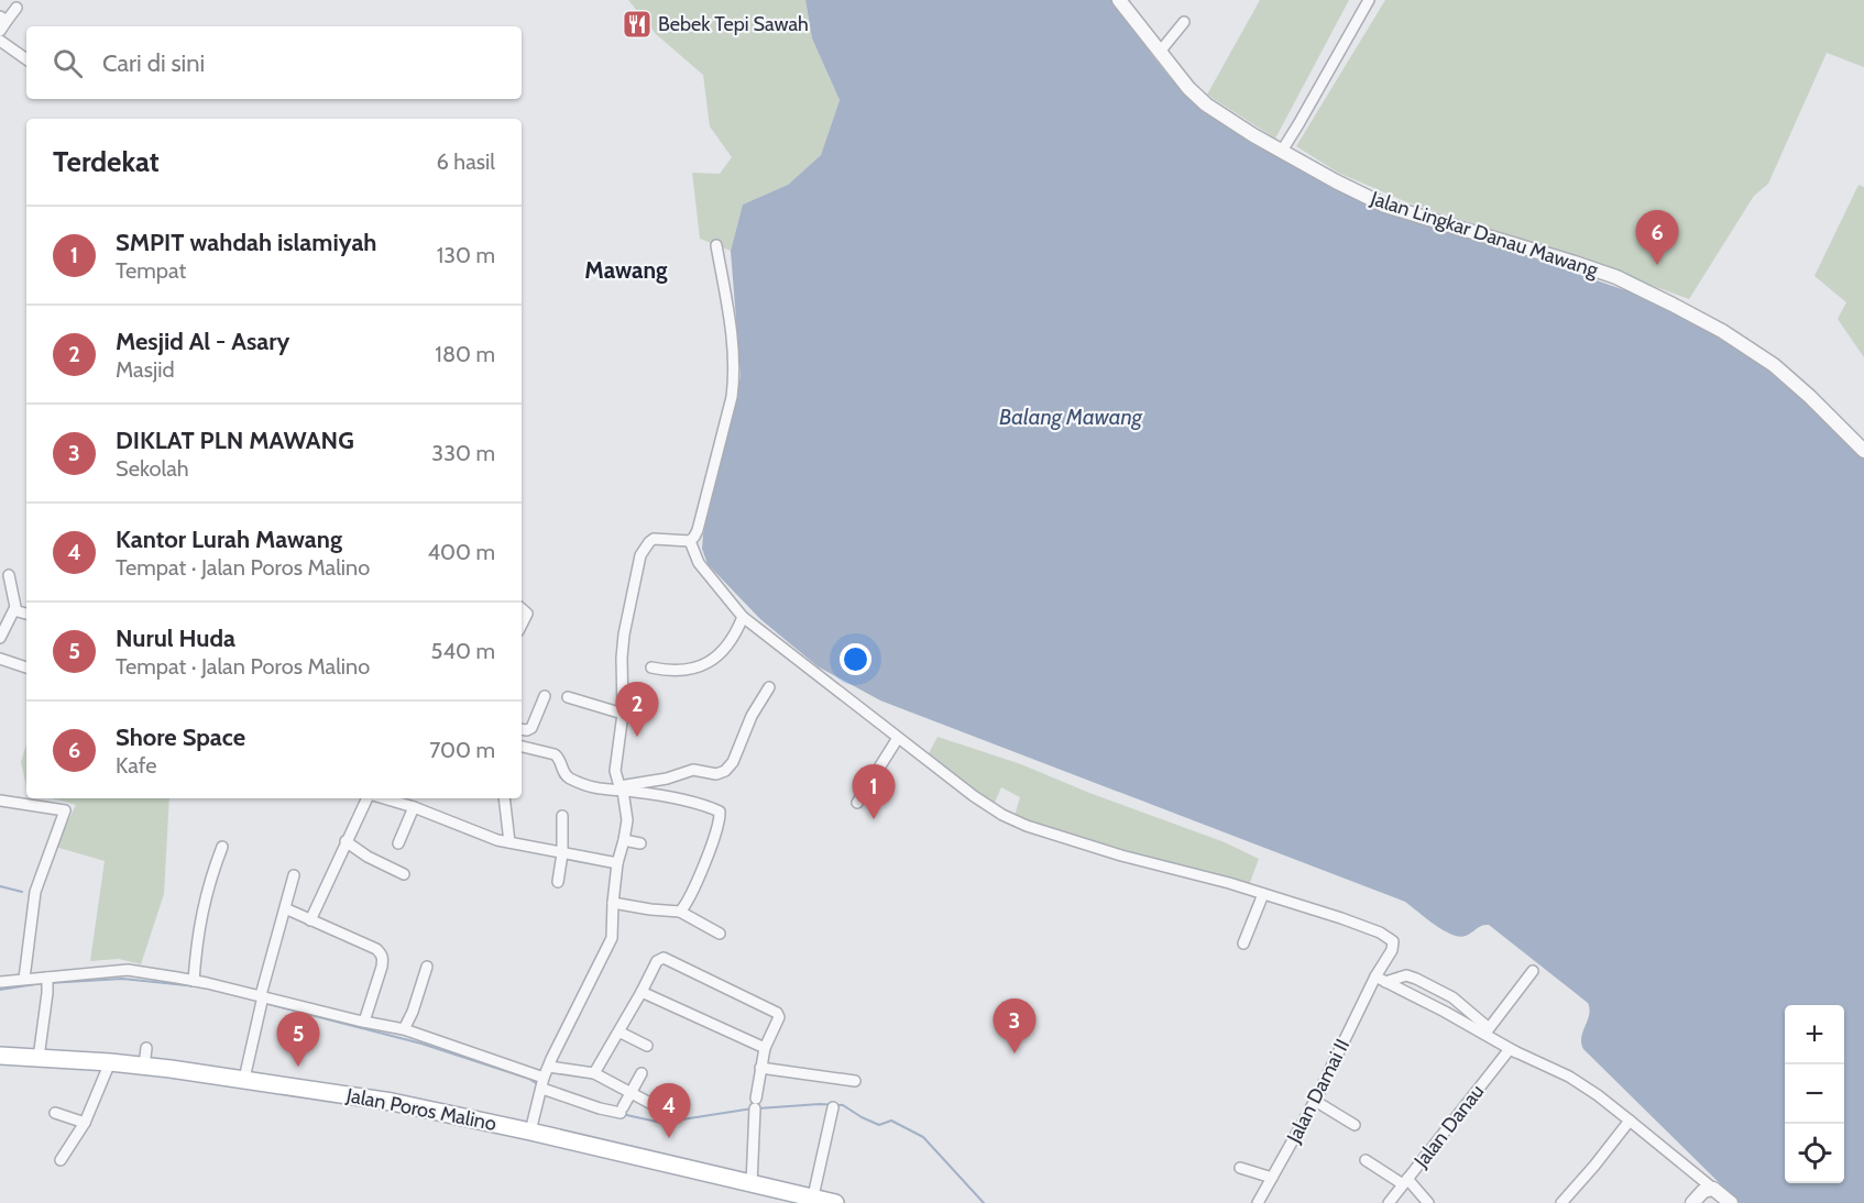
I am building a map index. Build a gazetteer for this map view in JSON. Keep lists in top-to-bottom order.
{
  "streets": {
    "main road": ["Jalan Poros Malino"],
    "street": ["Jalan Lingkar Danau Mawang", "Jalan Damai II", "Jalan Danau"]
  },
  "districts": ["Mawang"],
  "water": ["Balang Mawang"],
  "places": {
    "restaurant": ["Bebek Tepi Sawah"]
  },
  "page": {
    "search": "Cari di sini",
    "heading": ["Terdekat", "6 hasil"],
    "list": [
      {
        "mark": "1",
        "name": "SMPIT wahdah islamiyah",
        "note": "Tempat",
        "value": "130 m"
      },
      {
        "mark": "2",
        "name": "Mesjid Al - Asary",
        "note": "Masjid",
        "value": "180 m"
      },
      {
        "mark": "3",
        "name": "DIKLAT PLN MAWANG",
        "note": "Sekolah",
        "value": "330 m"
      },
      {
        "mark": "4",
        "name": "Kantor Lurah Mawang",
        "note": "Tempat · Jalan Poros Malino",
        "value": "400 m"
      },
      {
        "mark": "5",
        "name": "Nurul Huda",
        "note": "Tempat · Jalan Poros Malino",
        "value": "540 m"
      },
      {
        "mark": "6",
        "name": "Shore Space",
        "note": "Kafe",
        "value": "700 m"
      }
    ],
    "pins": [
      "6",
      "2",
      "1",
      "3",
      "5",
      "4"
    ],
    "map_buttons": ["+", "−"]
  }
}
